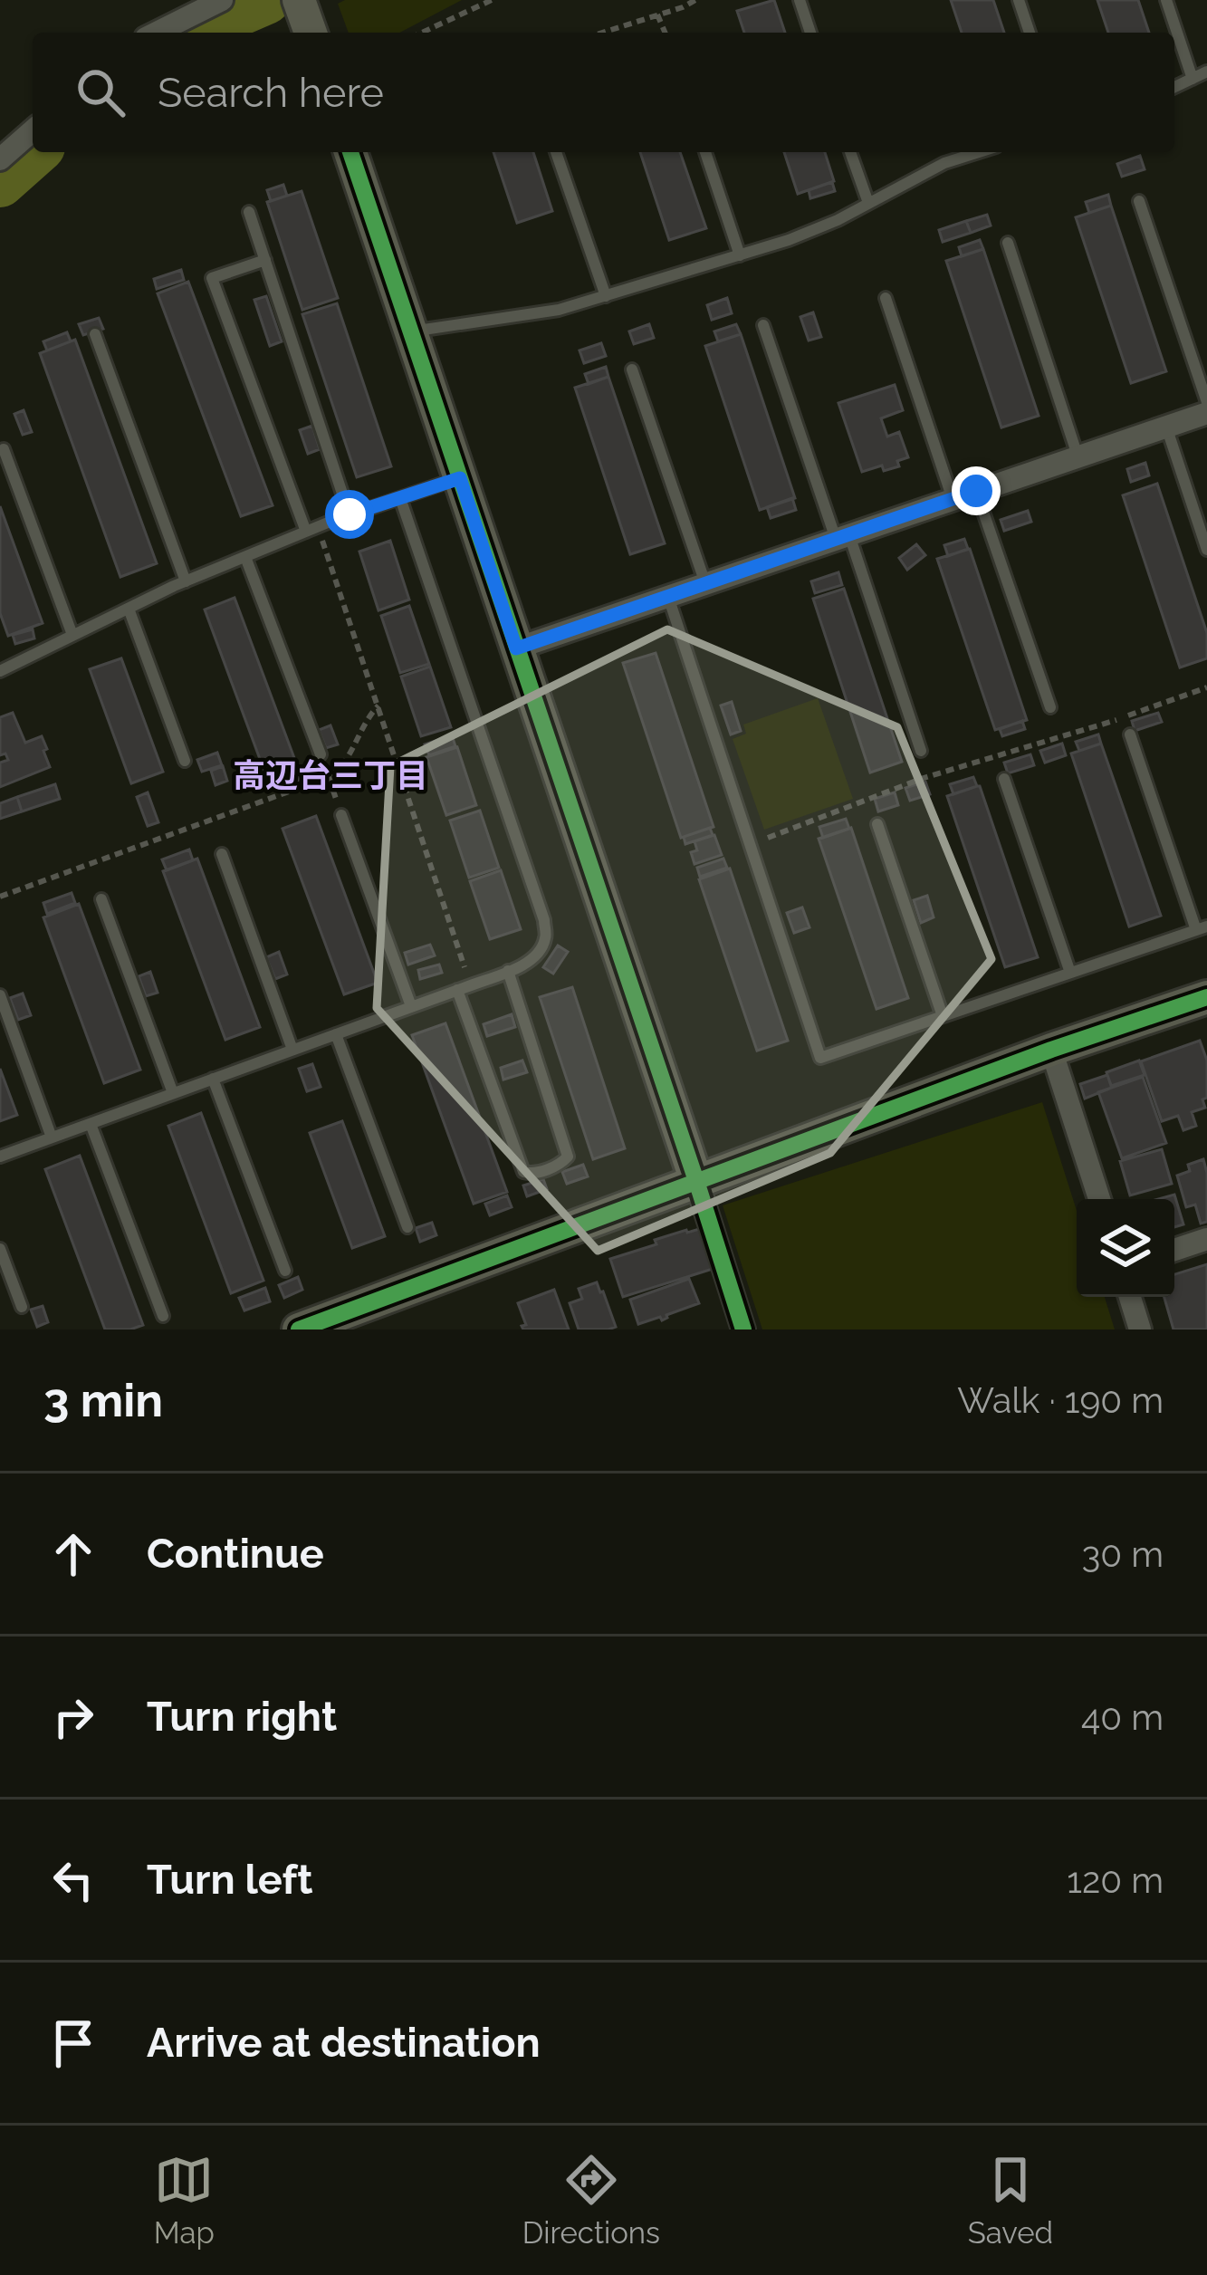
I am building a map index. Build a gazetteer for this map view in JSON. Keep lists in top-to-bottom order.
{
  "districts": ["高辺台三丁目"],
  "page": {
    "search": "Search here",
    "heading": ["3 min", "Walk · 190 m"],
    "list": [
      ["Continue", "30 m"],
      ["Turn right", "40 m"],
      ["Turn left", "120 m"],
      "Arrive at destination"
    ],
    "nav": ["Map", "Directions", "Saved"]
  }
}
